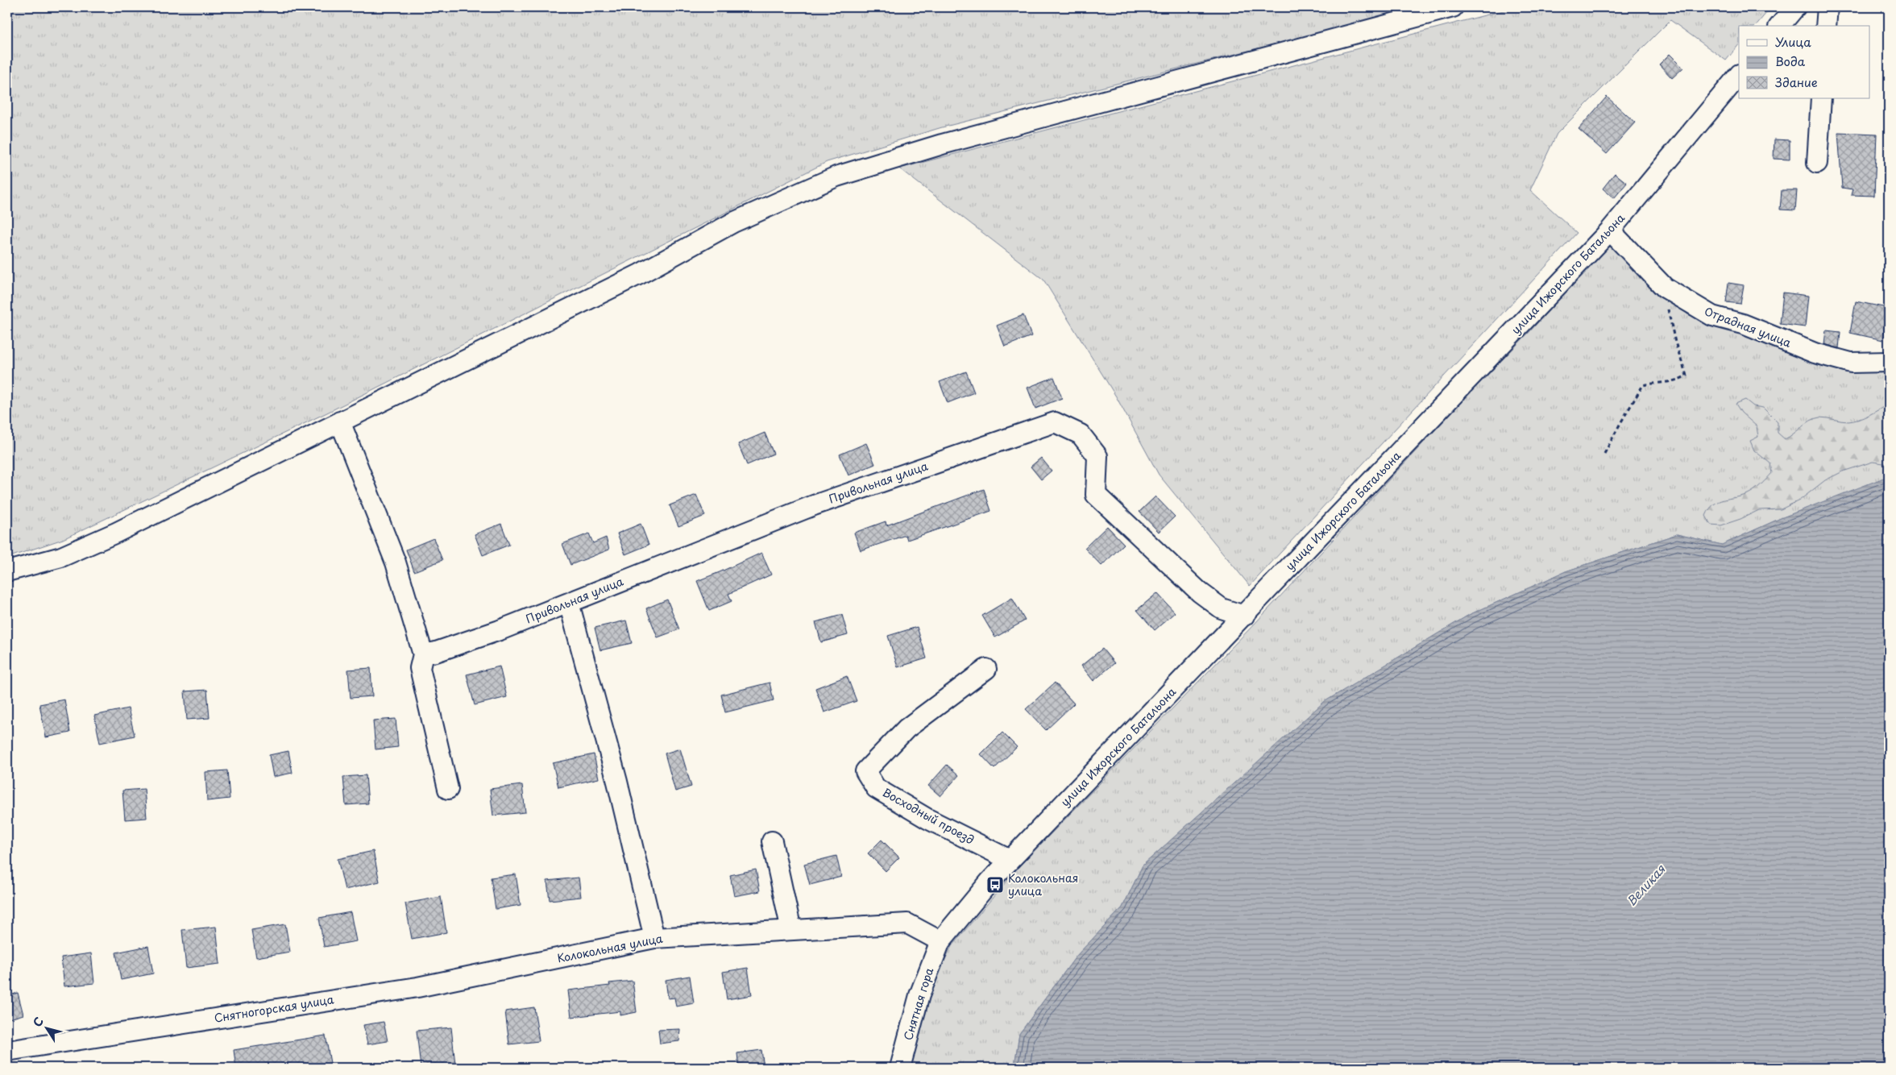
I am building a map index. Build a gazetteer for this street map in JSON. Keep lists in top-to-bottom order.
{
  "streets": {
    "street": [
      "улица Ижорского Батальона",
      "Отрадная улица",
      "Привольная улица",
      "Восходный проезд",
      "Колокольная улица",
      "Снятная гора",
      "Снятногорская улица"
    ]
  },
  "crossings": [
    ["улица Ижорского Батальона", "Отрадная улица"],
    ["улица Ижорского Батальона", "Привольная улица"],
    ["улица Ижорского Батальона", "Восходный проезд"],
    ["улица Ижорского Батальона", "Колокольная улица"],
    ["улица Ижорского Батальона", "Снятная гора"],
    ["Колокольная улица", "Снятная гора"],
    ["Колокольная улица", "Снятногорская улица"]
  ],
  "water": ["Великая"],
  "places": {
    "bus stop": ["Колокольная улица"]
  },
  "legend": ["Улица", "Вода", "Здание"],
  "north": "top left"
}
